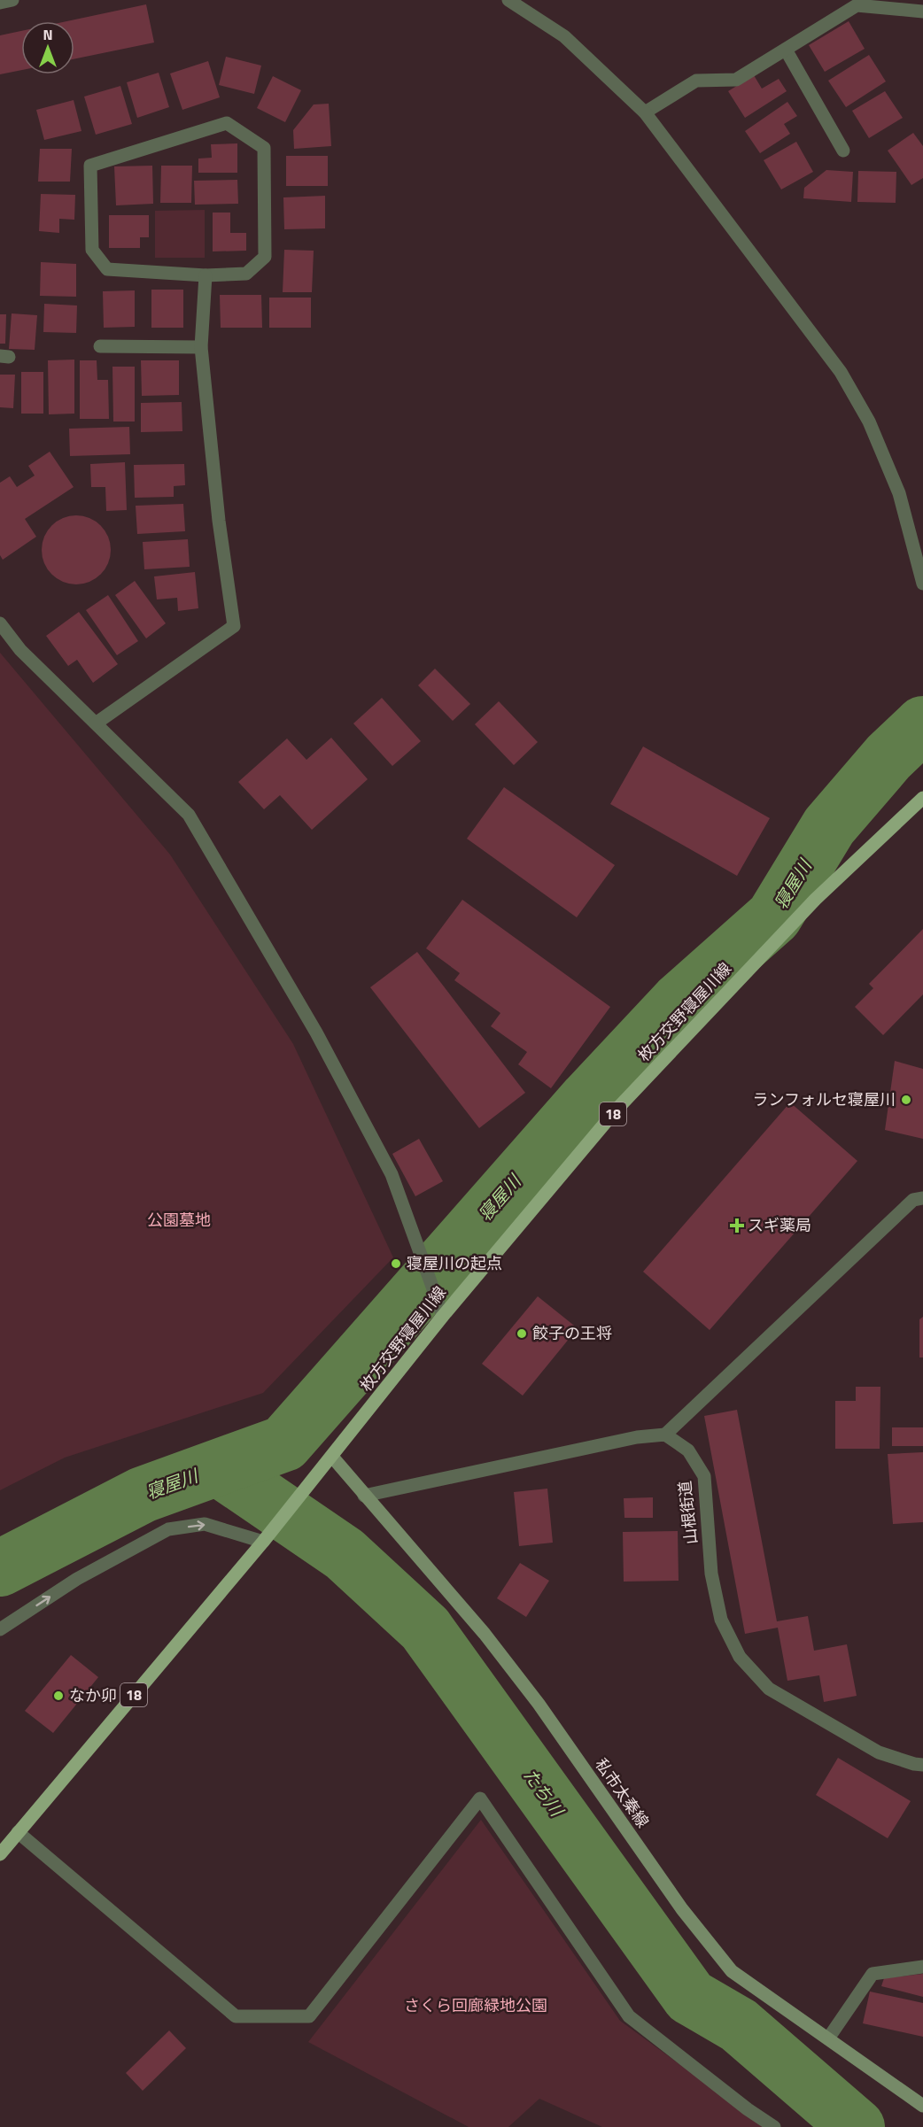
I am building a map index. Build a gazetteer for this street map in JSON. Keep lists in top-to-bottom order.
{
  "streets": {
    "main road": ["枚方交野寝屋川線", "18", "私市太秦線"],
    "street": ["山根街道"]
  },
  "crossings": [
    ["枚方交野寝屋川線", "私市太秦線"]
  ],
  "water": ["寝屋川", "たち川"],
  "parks": ["公園墓地", "さくら回廊緑地公園"],
  "places": {
    "other": [
      "ランフォルセ寝屋川",
      "寝屋川の起点",
      "餃子の王将",
      "なか卯"
    ],
    "health": ["スギ薬局"]
  },
  "north": "top"
}
